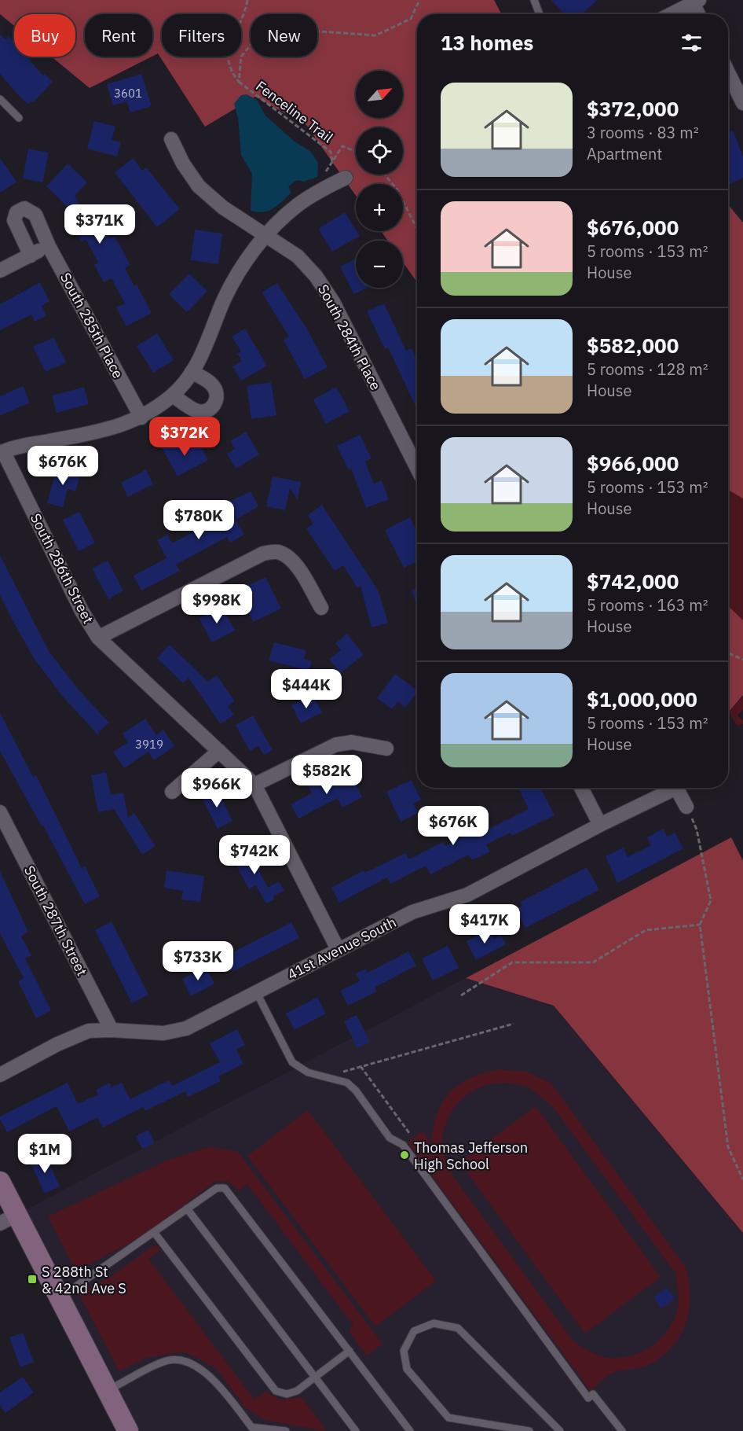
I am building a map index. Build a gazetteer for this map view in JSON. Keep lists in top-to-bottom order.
{
  "streets": {
    "street": [
      "South 285th Place",
      "South 284th Place",
      "South 286th Street",
      "South 287th Street",
      "41st Avenue South"
    ],
    "path": ["Fenceline Trail"]
  },
  "crossings": [
    ["South 286th Street", "41st Avenue South"],
    ["South 287th Street", "41st Avenue South"]
  ],
  "places": {
    "other": ["Thomas Jefferson High School"],
    "transit": ["S 288th St & 42nd Ave S"]
  },
  "house_numbers": ["3601", "3919"],
  "north": "top right",
  "page": {
    "chip": [
      "Buy",
      "Rent",
      "Filters",
      "New"
    ],
    "heading": "13 homes",
    "map_buttons": ["+", "−"],
    "list": [
      {
        "name": "$372,000",
        "note": "3 rooms · 83 m² · Apartment"
      },
      {
        "name": "$676,000",
        "note": "5 rooms · 153 m² · House"
      },
      {
        "name": "$582,000",
        "note": "5 rooms · 128 m² · House"
      },
      {
        "name": "$966,000",
        "note": "5 rooms · 153 m² · House"
      },
      {
        "name": "$742,000",
        "note": "5 rooms · 163 m² · House"
      },
      {
        "name": "$1,000,000",
        "note": "5 rooms · 153 m² · House"
      }
    ],
    "price": [
      "$371K",
      "$372K",
      "$676K",
      "$780K",
      "$998K",
      "$444K",
      "$582K",
      "$966K",
      "$676K",
      "$742K",
      "$417K",
      "$733K",
      "$1M"
    ]
  }
}
